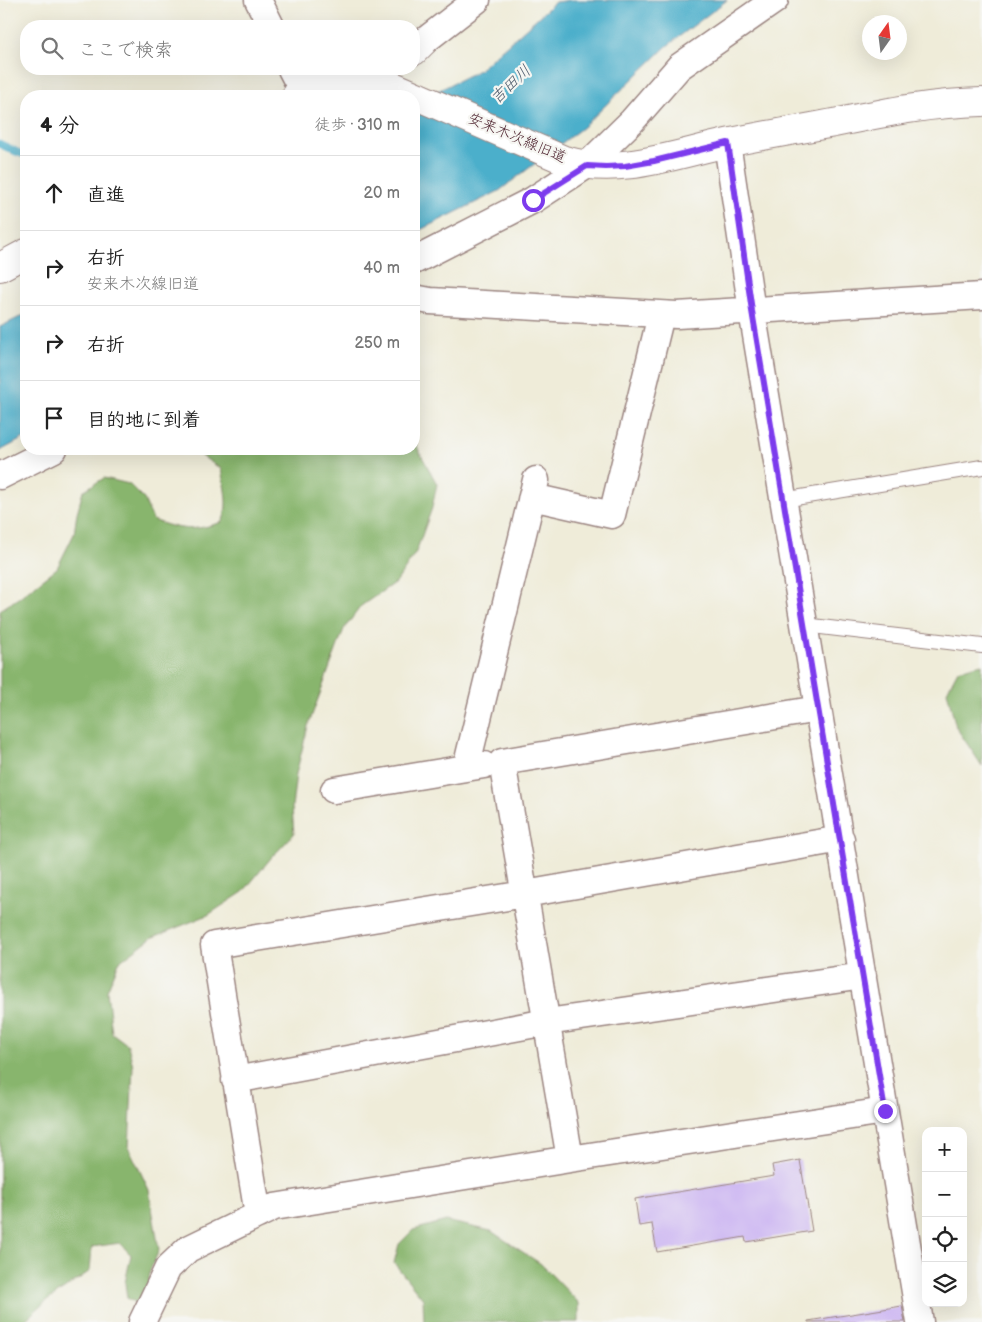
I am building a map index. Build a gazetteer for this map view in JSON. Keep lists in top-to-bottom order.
{
  "streets": {
    "street": ["安来木次線旧道"]
  },
  "water": ["吉田川"],
  "north": "top",
  "page": {
    "search": "ここで検索",
    "heading": ["4 分", "徒歩 · 310 m"],
    "list": [
      ["直進", "20 m"],
      ["右折", "安来木次線旧道", "40 m"],
      ["右折", "250 m"],
      "目的地に到着"
    ],
    "map_buttons": ["+", "−"]
  }
}
